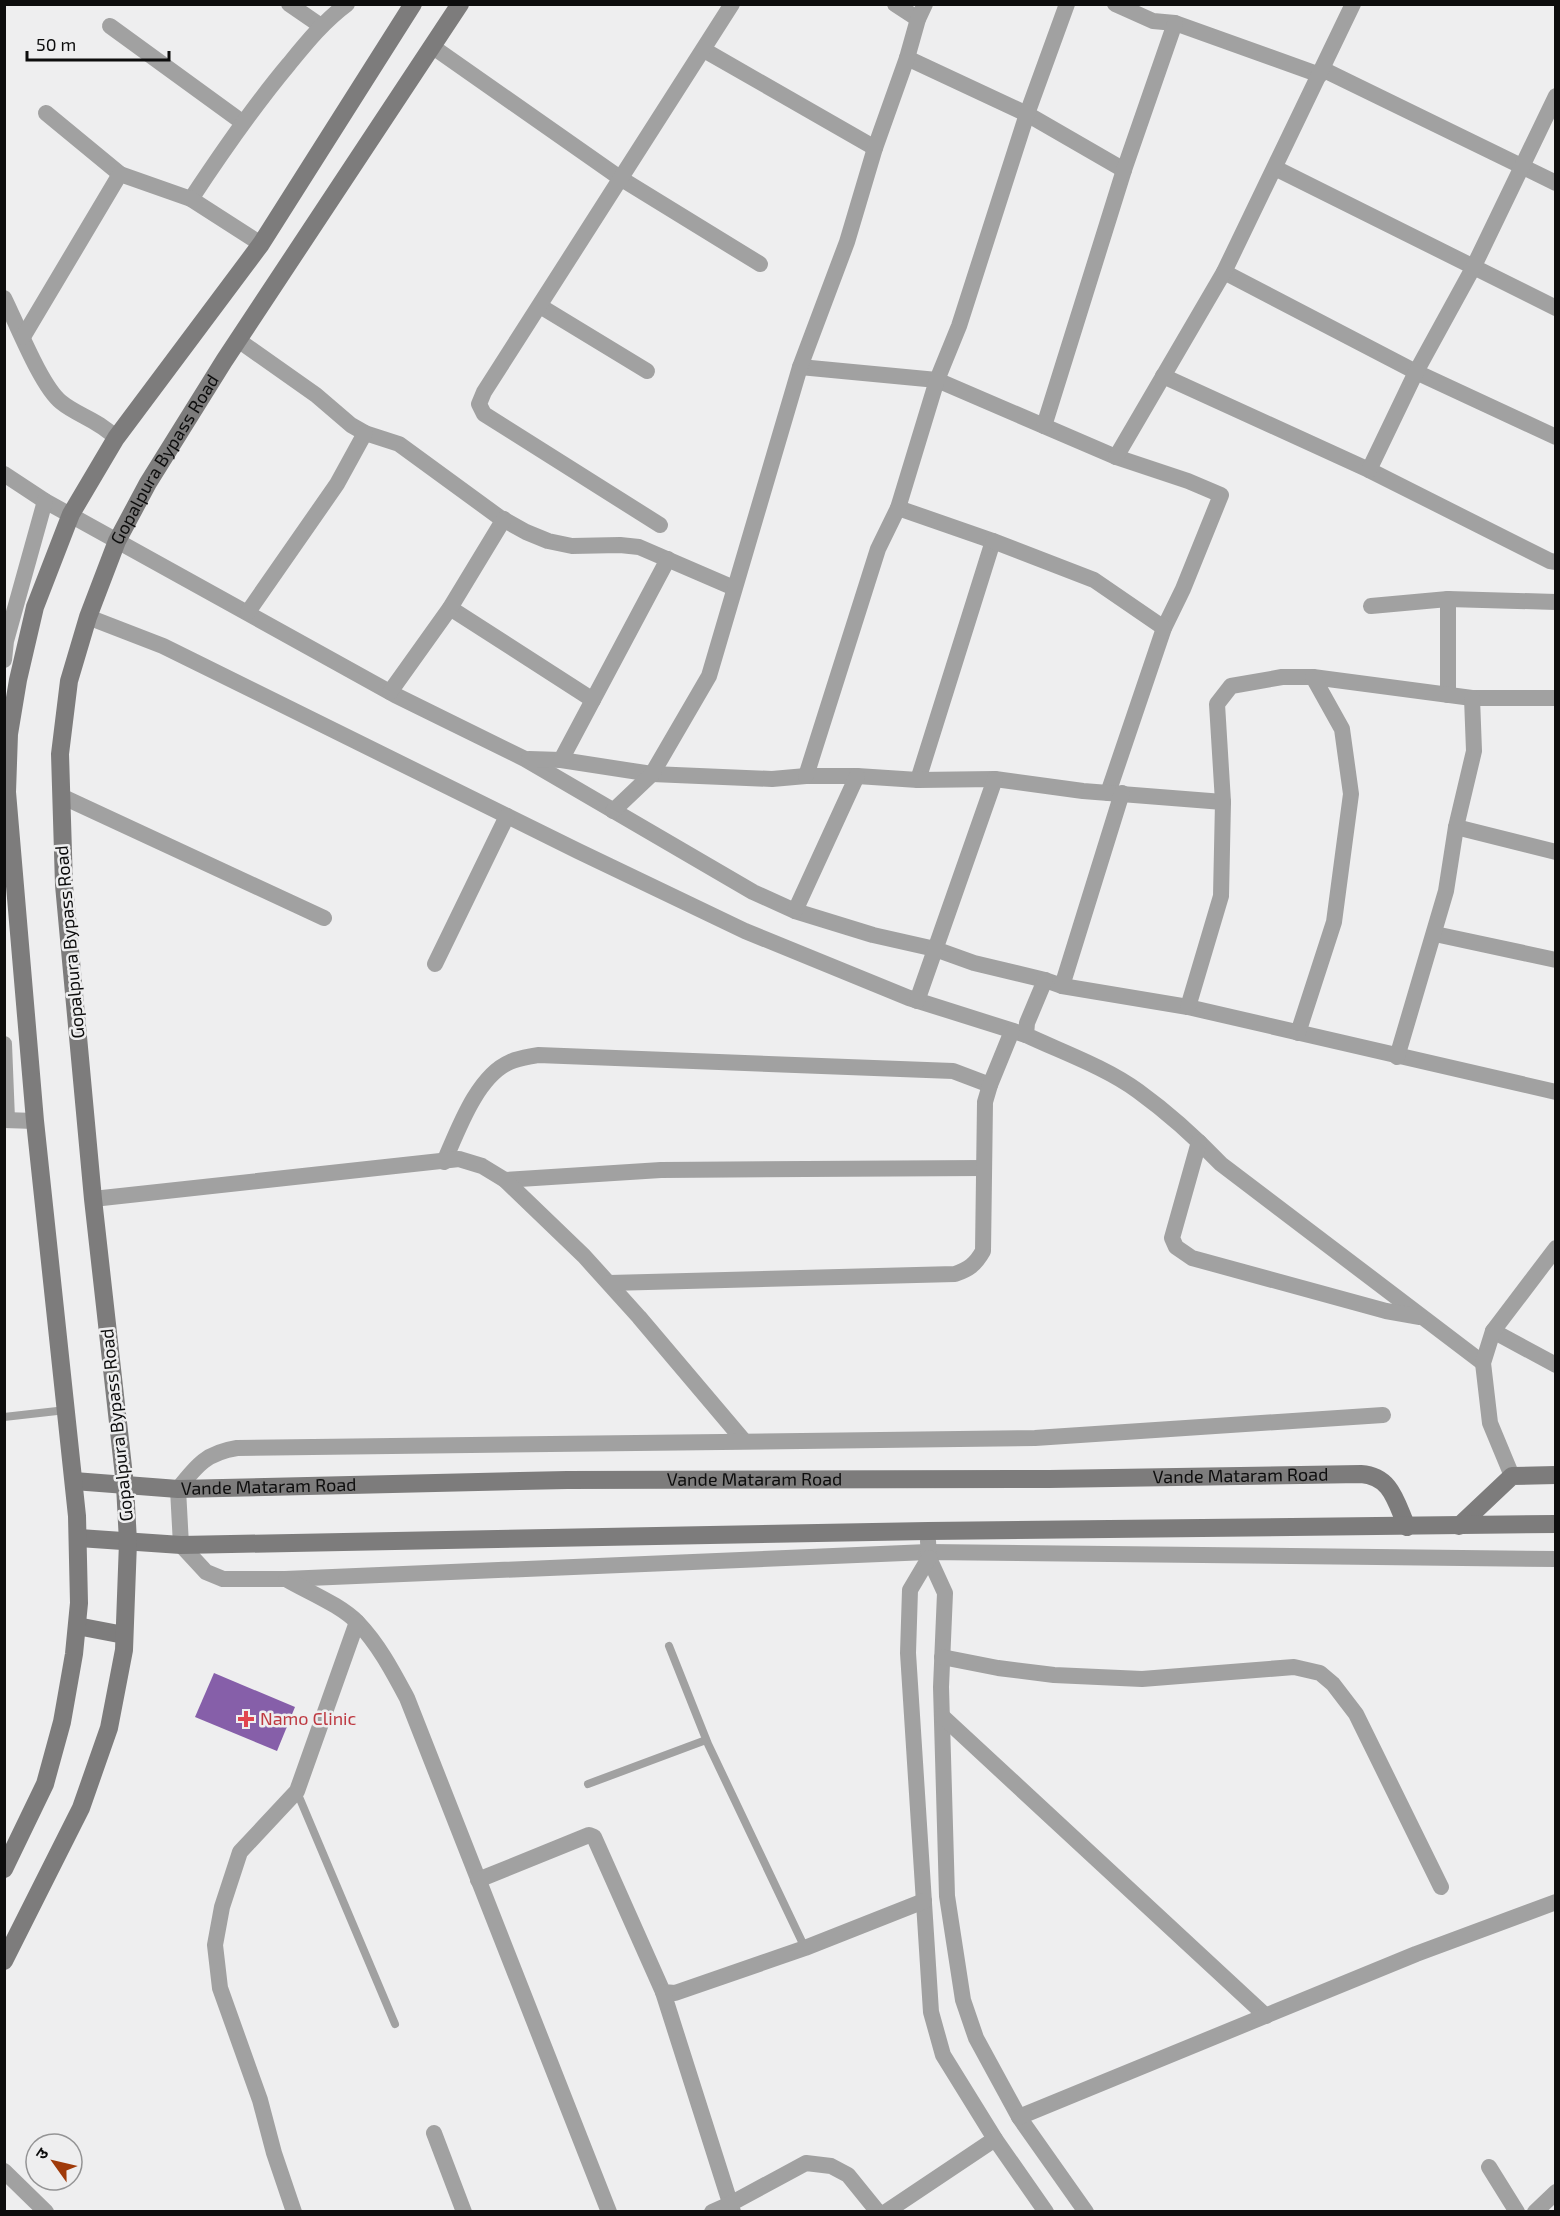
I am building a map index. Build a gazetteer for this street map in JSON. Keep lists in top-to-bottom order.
{
  "streets": {
    "main road": ["Gopalpura Bypass Road", "Vande Mataram Road"]
  },
  "crossings": [
    ["Gopalpura Bypass Road", "Vande Mataram Road"]
  ],
  "places": {
    "health": ["Namo Clinic"]
  },
  "scale_bar": "50 m",
  "north": "top left"
}
